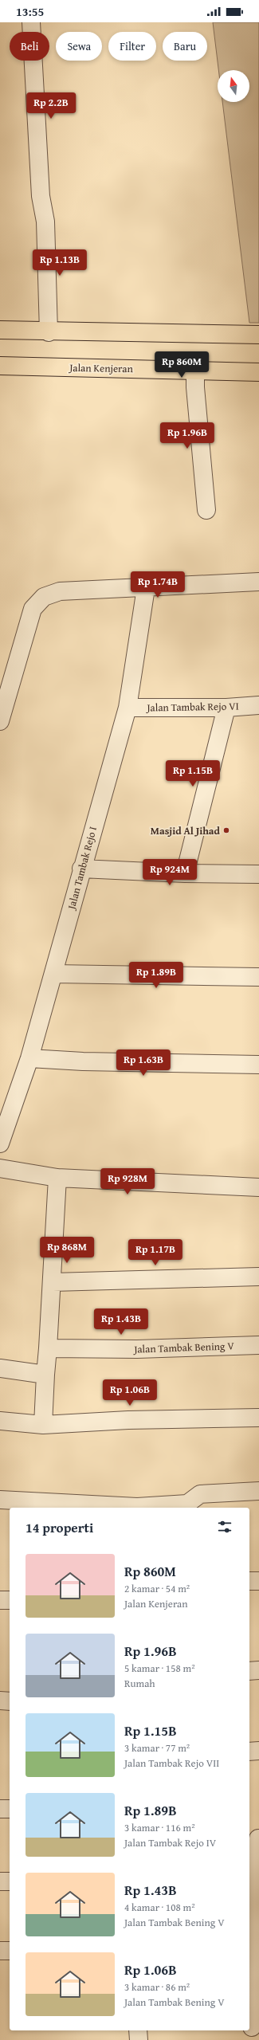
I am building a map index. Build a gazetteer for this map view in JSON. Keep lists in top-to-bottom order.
{
  "streets": {
    "highway": ["Jalan Kenjeran"],
    "street": ["Jalan Tambak Rejo VI", "Jalan Tambak Rejo I", "Jalan Tambak Bening V"]
  },
  "crossings": [
    ["Jalan Tambak Rejo VI", "Jalan Tambak Rejo I"]
  ],
  "places": ["Masjid Al Jihad"],
  "north": "top",
  "page": {
    "status": "13:55",
    "chip": [
      "Beli",
      "Sewa",
      "Filter",
      "Baru"
    ],
    "price": [
      "Rp 2.2B",
      "Rp 1.13B",
      "Rp 860M",
      "Rp 1.96B",
      "Rp 1.74B",
      "Rp 1.15B",
      "Rp 924M",
      "Rp 1.89B",
      "Rp 1.63B",
      "Rp 928M",
      "Rp 868M",
      "Rp 1.17B",
      "Rp 1.43B",
      "Rp 1.06B"
    ],
    "heading": "14 properti",
    "list": [
      {
        "name": "Rp 860M",
        "note": "2 kamar · 54 m² · Jalan Kenjeran"
      },
      {
        "name": "Rp 1.96B",
        "note": "5 kamar · 158 m² · Rumah"
      },
      {
        "name": "Rp 1.15B",
        "note": "3 kamar · 77 m² · Jalan Tambak Rejo VII"
      },
      {
        "name": "Rp 1.89B",
        "note": "3 kamar · 116 m² · Jalan Tambak Rejo IV"
      },
      {
        "name": "Rp 1.43B",
        "note": "4 kamar · 108 m² · Jalan Tambak Bening V"
      },
      {
        "name": "Rp 1.06B",
        "note": "3 kamar · 86 m² · Jalan Tambak Bening V"
      }
    ]
  }
}
